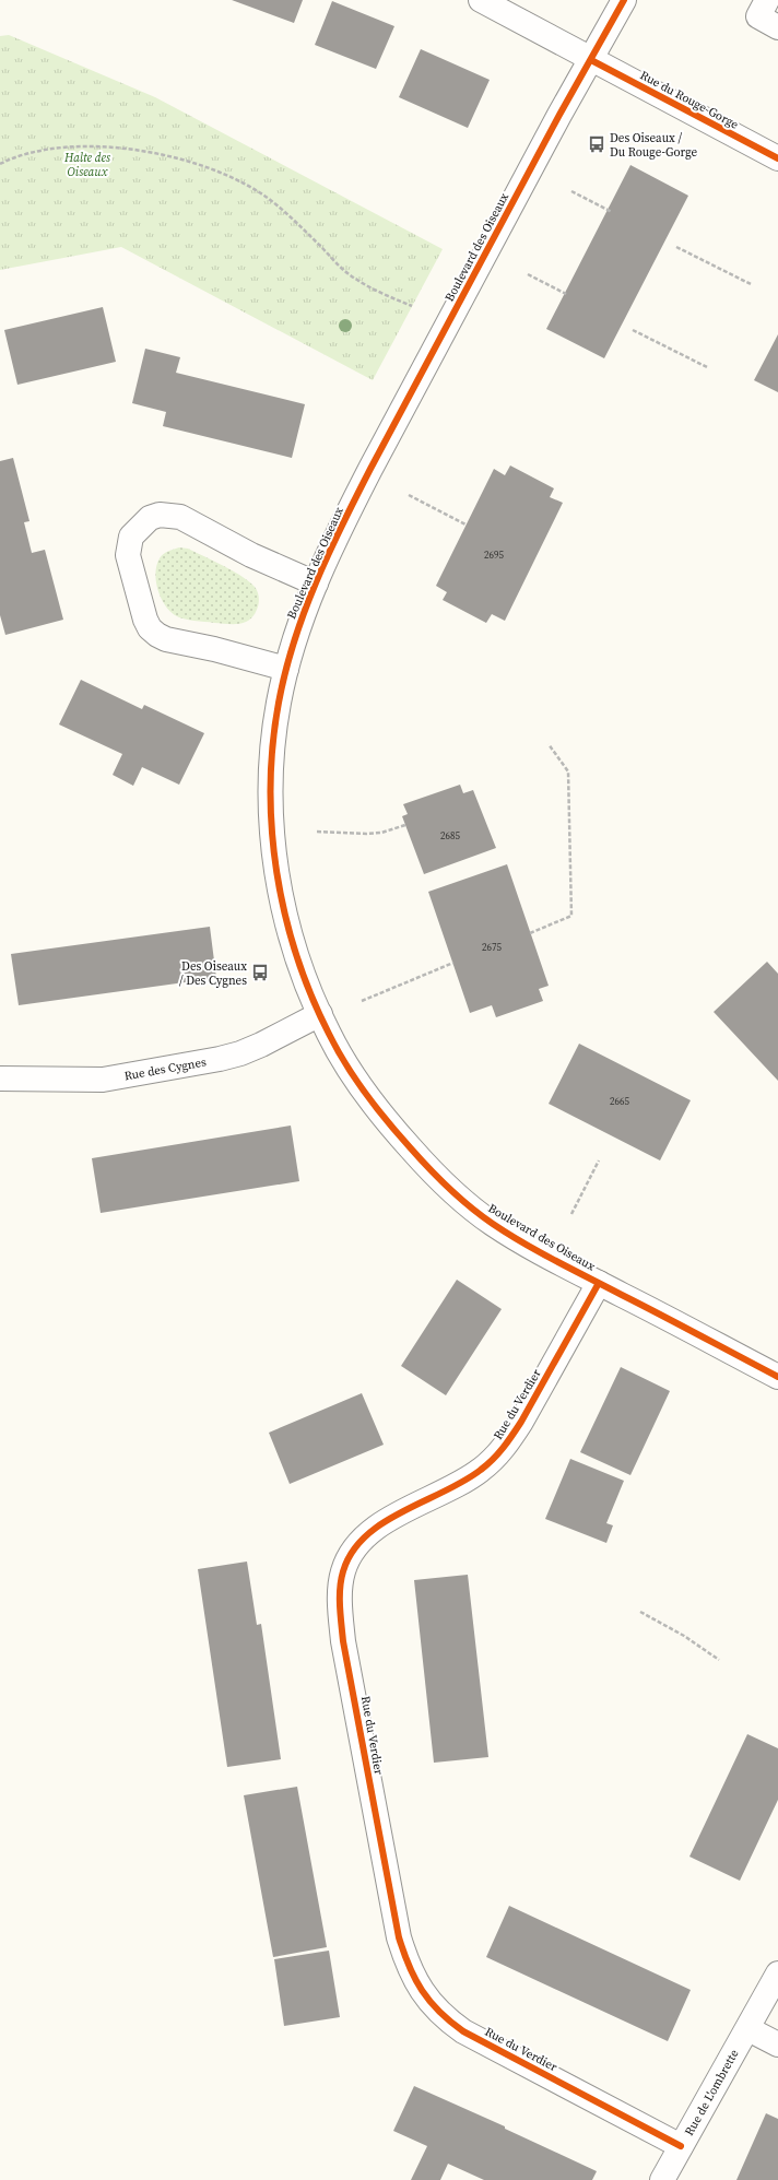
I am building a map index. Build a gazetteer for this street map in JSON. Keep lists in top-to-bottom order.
{
  "streets": {
    "street": [
      "Rue du Rouge-Gorge",
      "Boulevard des Oiseaux",
      "Rue des Cygnes",
      "Rue du Verdier",
      "Rue de L'ombrette"
    ]
  },
  "crossings": [
    ["Rue du Rouge-Gorge", "Boulevard des Oiseaux"],
    ["Boulevard des Oiseaux", "Rue des Cygnes"],
    ["Boulevard des Oiseaux", "Rue du Verdier"],
    ["Rue du Verdier", "Rue de L'ombrette"]
  ],
  "parks": ["Halte des Oiseaux"],
  "places": {
    "bus stop": ["Des Oiseaux / Du Rouge-Gorge", "Des Oiseaux / Des Cygnes"]
  },
  "house_numbers": [
    "2695",
    "2685",
    "2675",
    "2665"
  ]
}
